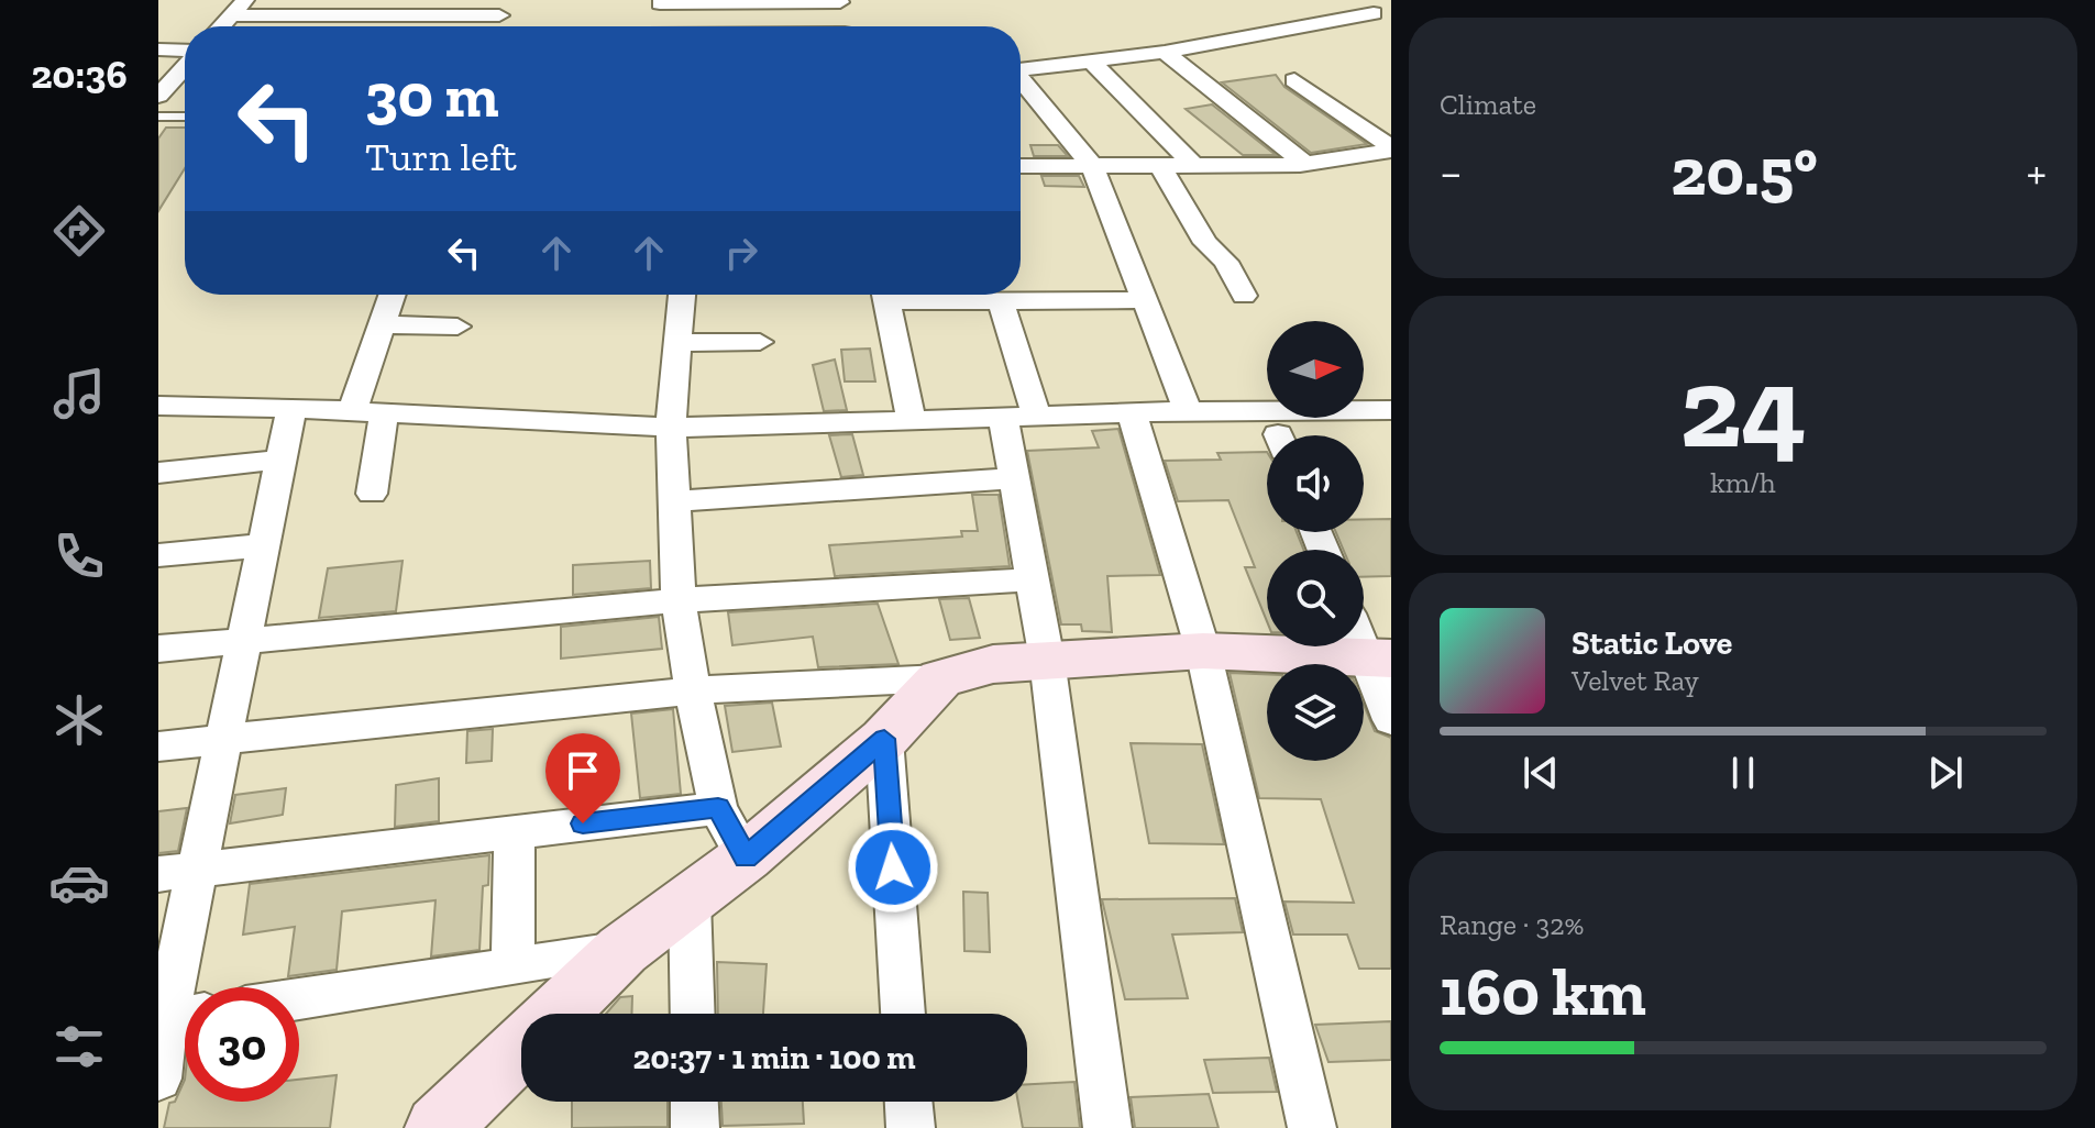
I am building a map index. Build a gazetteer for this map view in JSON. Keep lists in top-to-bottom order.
{
  "north": "right",
  "page": {
    "tabs": "20:36",
    "tile": [
      "Climate",
      ["24", "km/h"],
      ["Range · 32%", "160 km"]
    ],
    "turn": ["30 m", "Turn left"],
    "heat": ["−", "20.5°", "+"],
    "song": ["Static Love", "Velvet Ray"],
    "limit": "30",
    "trip": "20:37 · 1 min · 100 m"
  }
}
